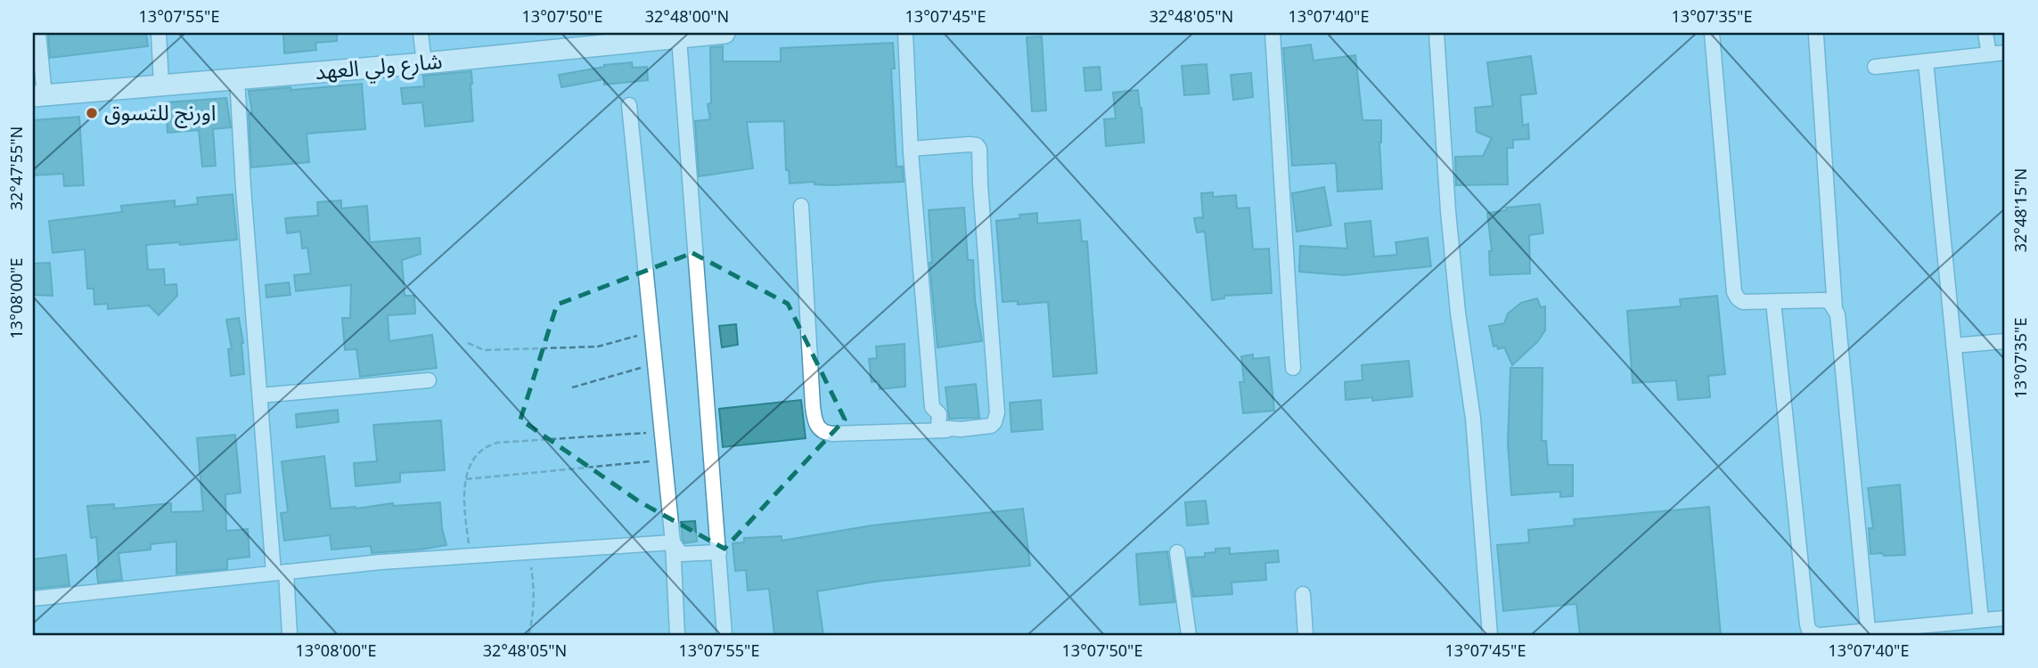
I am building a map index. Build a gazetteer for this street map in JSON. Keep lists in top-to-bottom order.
{
  "streets": {
    "main road": ["شارع ولي العهد"]
  },
  "places": ["اورنج للتسوق"],
  "coordinates": [
    "13°07'55\"E",
    "13°07'50\"E",
    "32°48'00\"N",
    "13°07'45\"E",
    "32°48'05\"N",
    "13°07'40\"E",
    "13°07'35\"E",
    "32°47'55\"N",
    "32°48'15\"N",
    "13°08'00\"E"
  ]
}
